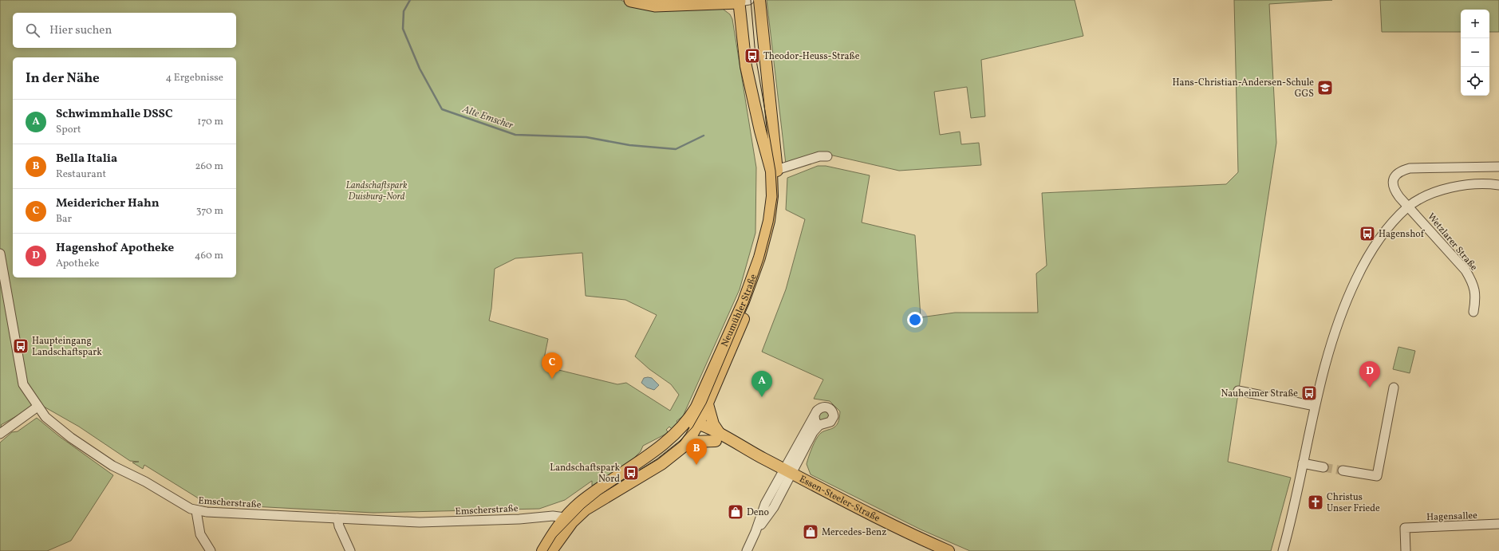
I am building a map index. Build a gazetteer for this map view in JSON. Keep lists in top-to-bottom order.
{
  "streets": {
    "main road": ["Neumühler Straße", "Essen-Steeler-Straße"],
    "street": ["Wetzlarer Straße", "Emscherstraße", "Hagensallee"]
  },
  "crossings": [
    ["Neumühler Straße", "Essen-Steeler-Straße"],
    ["Neumühler Straße", "Emscherstraße"]
  ],
  "water": ["Alte Emscher"],
  "parks": ["Landschaftspark Duisburg-Nord"],
  "places": {
    "bus stop": [
      "Theodor-Heuss-Straße",
      "Hagenshof",
      "Haupteingang Landschaftspark",
      "Nauheimer Straße",
      "Landschaftspark Nord"
    ],
    "school or university": ["Hans-Christian-Andersen-Schule GGS"],
    "church": ["Christus Unser Friede"],
    "shop": ["Deno", "Mercedes-Benz"]
  },
  "page": {
    "map_buttons": ["+", "−"],
    "search": "Hier suchen",
    "heading": ["In der Nähe", "4 Ergebnisse"],
    "list": [
      {
        "mark": "A",
        "name": "Schwimmhalle DSSC",
        "note": "Sport",
        "value": "170 m"
      },
      {
        "mark": "B",
        "name": "Bella Italia",
        "note": "Restaurant",
        "value": "260 m"
      },
      {
        "mark": "C",
        "name": "Meidericher Hahn",
        "note": "Bar",
        "value": "370 m"
      },
      {
        "mark": "D",
        "name": "Hagenshof Apotheke",
        "note": "Apotheke",
        "value": "460 m"
      }
    ],
    "pins": [
      "C",
      "D",
      "A",
      "B"
    ]
  }
}
